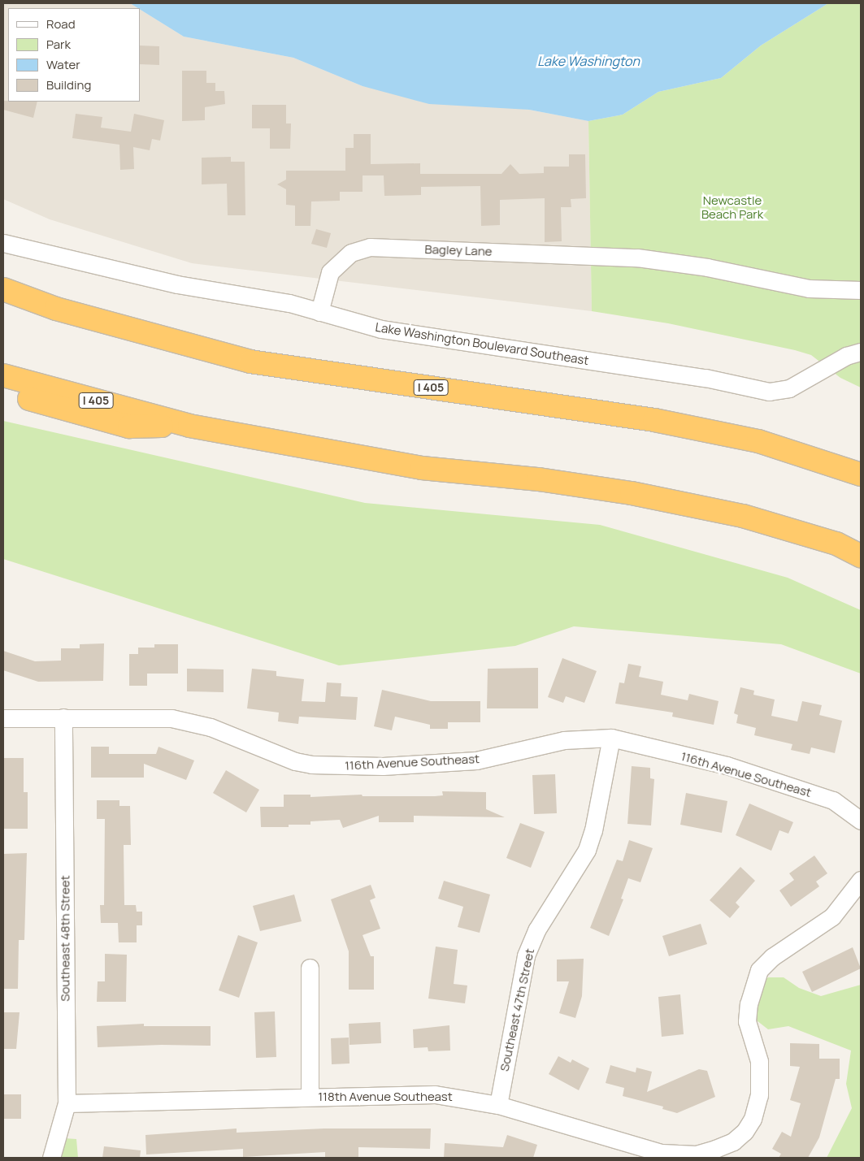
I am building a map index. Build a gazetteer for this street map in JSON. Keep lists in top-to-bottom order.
{
  "streets": {
    "highway": ["I 405"],
    "street": [
      "Bagley Lane",
      "Lake Washington Boulevard Southeast",
      "116th Avenue Southeast",
      "Southeast 48th Street",
      "Southeast 47th Street",
      "118th Avenue Southeast"
    ]
  },
  "crossings": [
    ["Bagley Lane", "Lake Washington Boulevard Southeast"],
    ["116th Avenue Southeast", "Southeast 48th Street"],
    ["116th Avenue Southeast", "Southeast 47th Street"],
    ["Southeast 48th Street", "118th Avenue Southeast"],
    ["Southeast 47th Street", "118th Avenue Southeast"]
  ],
  "water": ["Lake Washington"],
  "parks": ["Newcastle Beach Park"],
  "legend": [
    "Road",
    "Park",
    "Water",
    "Building"
  ]
}
